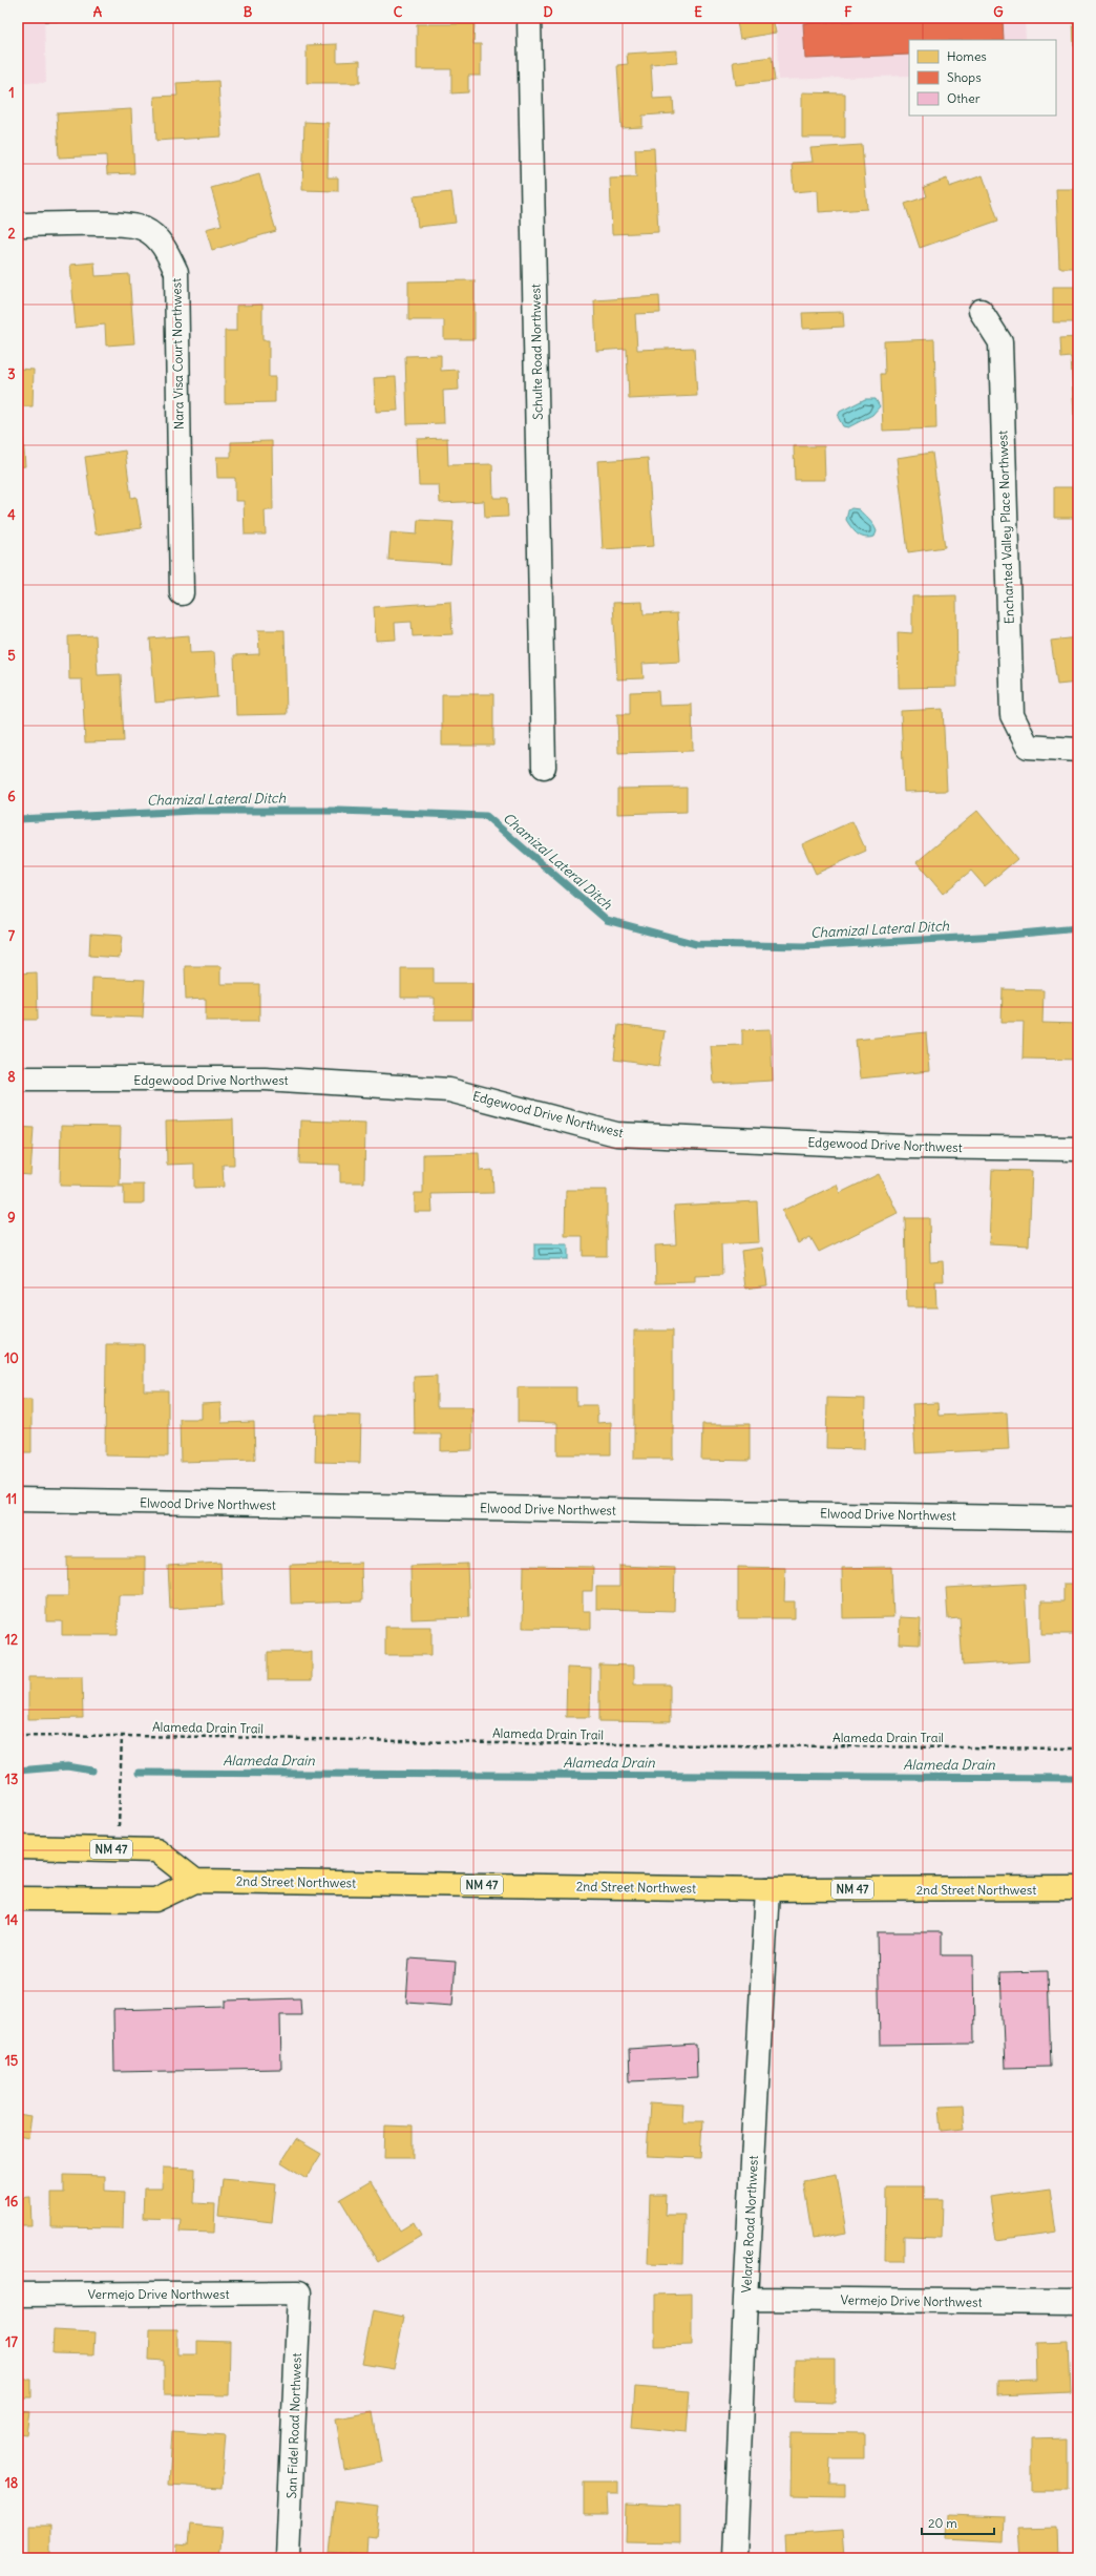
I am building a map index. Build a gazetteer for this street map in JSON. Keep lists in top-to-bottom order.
{
  "streets": {
    "main road": ["NM 47", "2nd Street Northwest"],
    "street": [
      "Schulte Road Northwest",
      "Nara Visa Court Northwest",
      "Enchanted Valley Place Northwest",
      "Edgewood Drive Northwest",
      "Elwood Drive Northwest",
      "Velarde Road Northwest",
      "Vermejo Drive Northwest",
      "San Fidel Road Northwest"
    ],
    "path": ["Alameda Drain Trail"]
  },
  "crossings": [
    ["NM 47", "2nd Street Northwest"],
    ["2nd Street Northwest", "Velarde Road Northwest"],
    ["Velarde Road Northwest", "Vermejo Drive Northwest"],
    ["Vermejo Drive Northwest", "San Fidel Road Northwest"]
  ],
  "water": ["Chamizal Lateral Ditch", "Alameda Drain"],
  "legend": ["Homes", "Shops", "Other"],
  "scale_bar": "20 m",
  "grid": {
    "columns": [
      "A",
      "B",
      "C",
      "D",
      "E",
      "F",
      "G"
    ],
    "rows": [
      "1",
      "2",
      "3",
      "4",
      "5",
      "6",
      "7",
      "8",
      "9",
      "10",
      "11",
      "12",
      "13",
      "14",
      "15",
      "16",
      "17",
      "18"
    ]
  }
}
